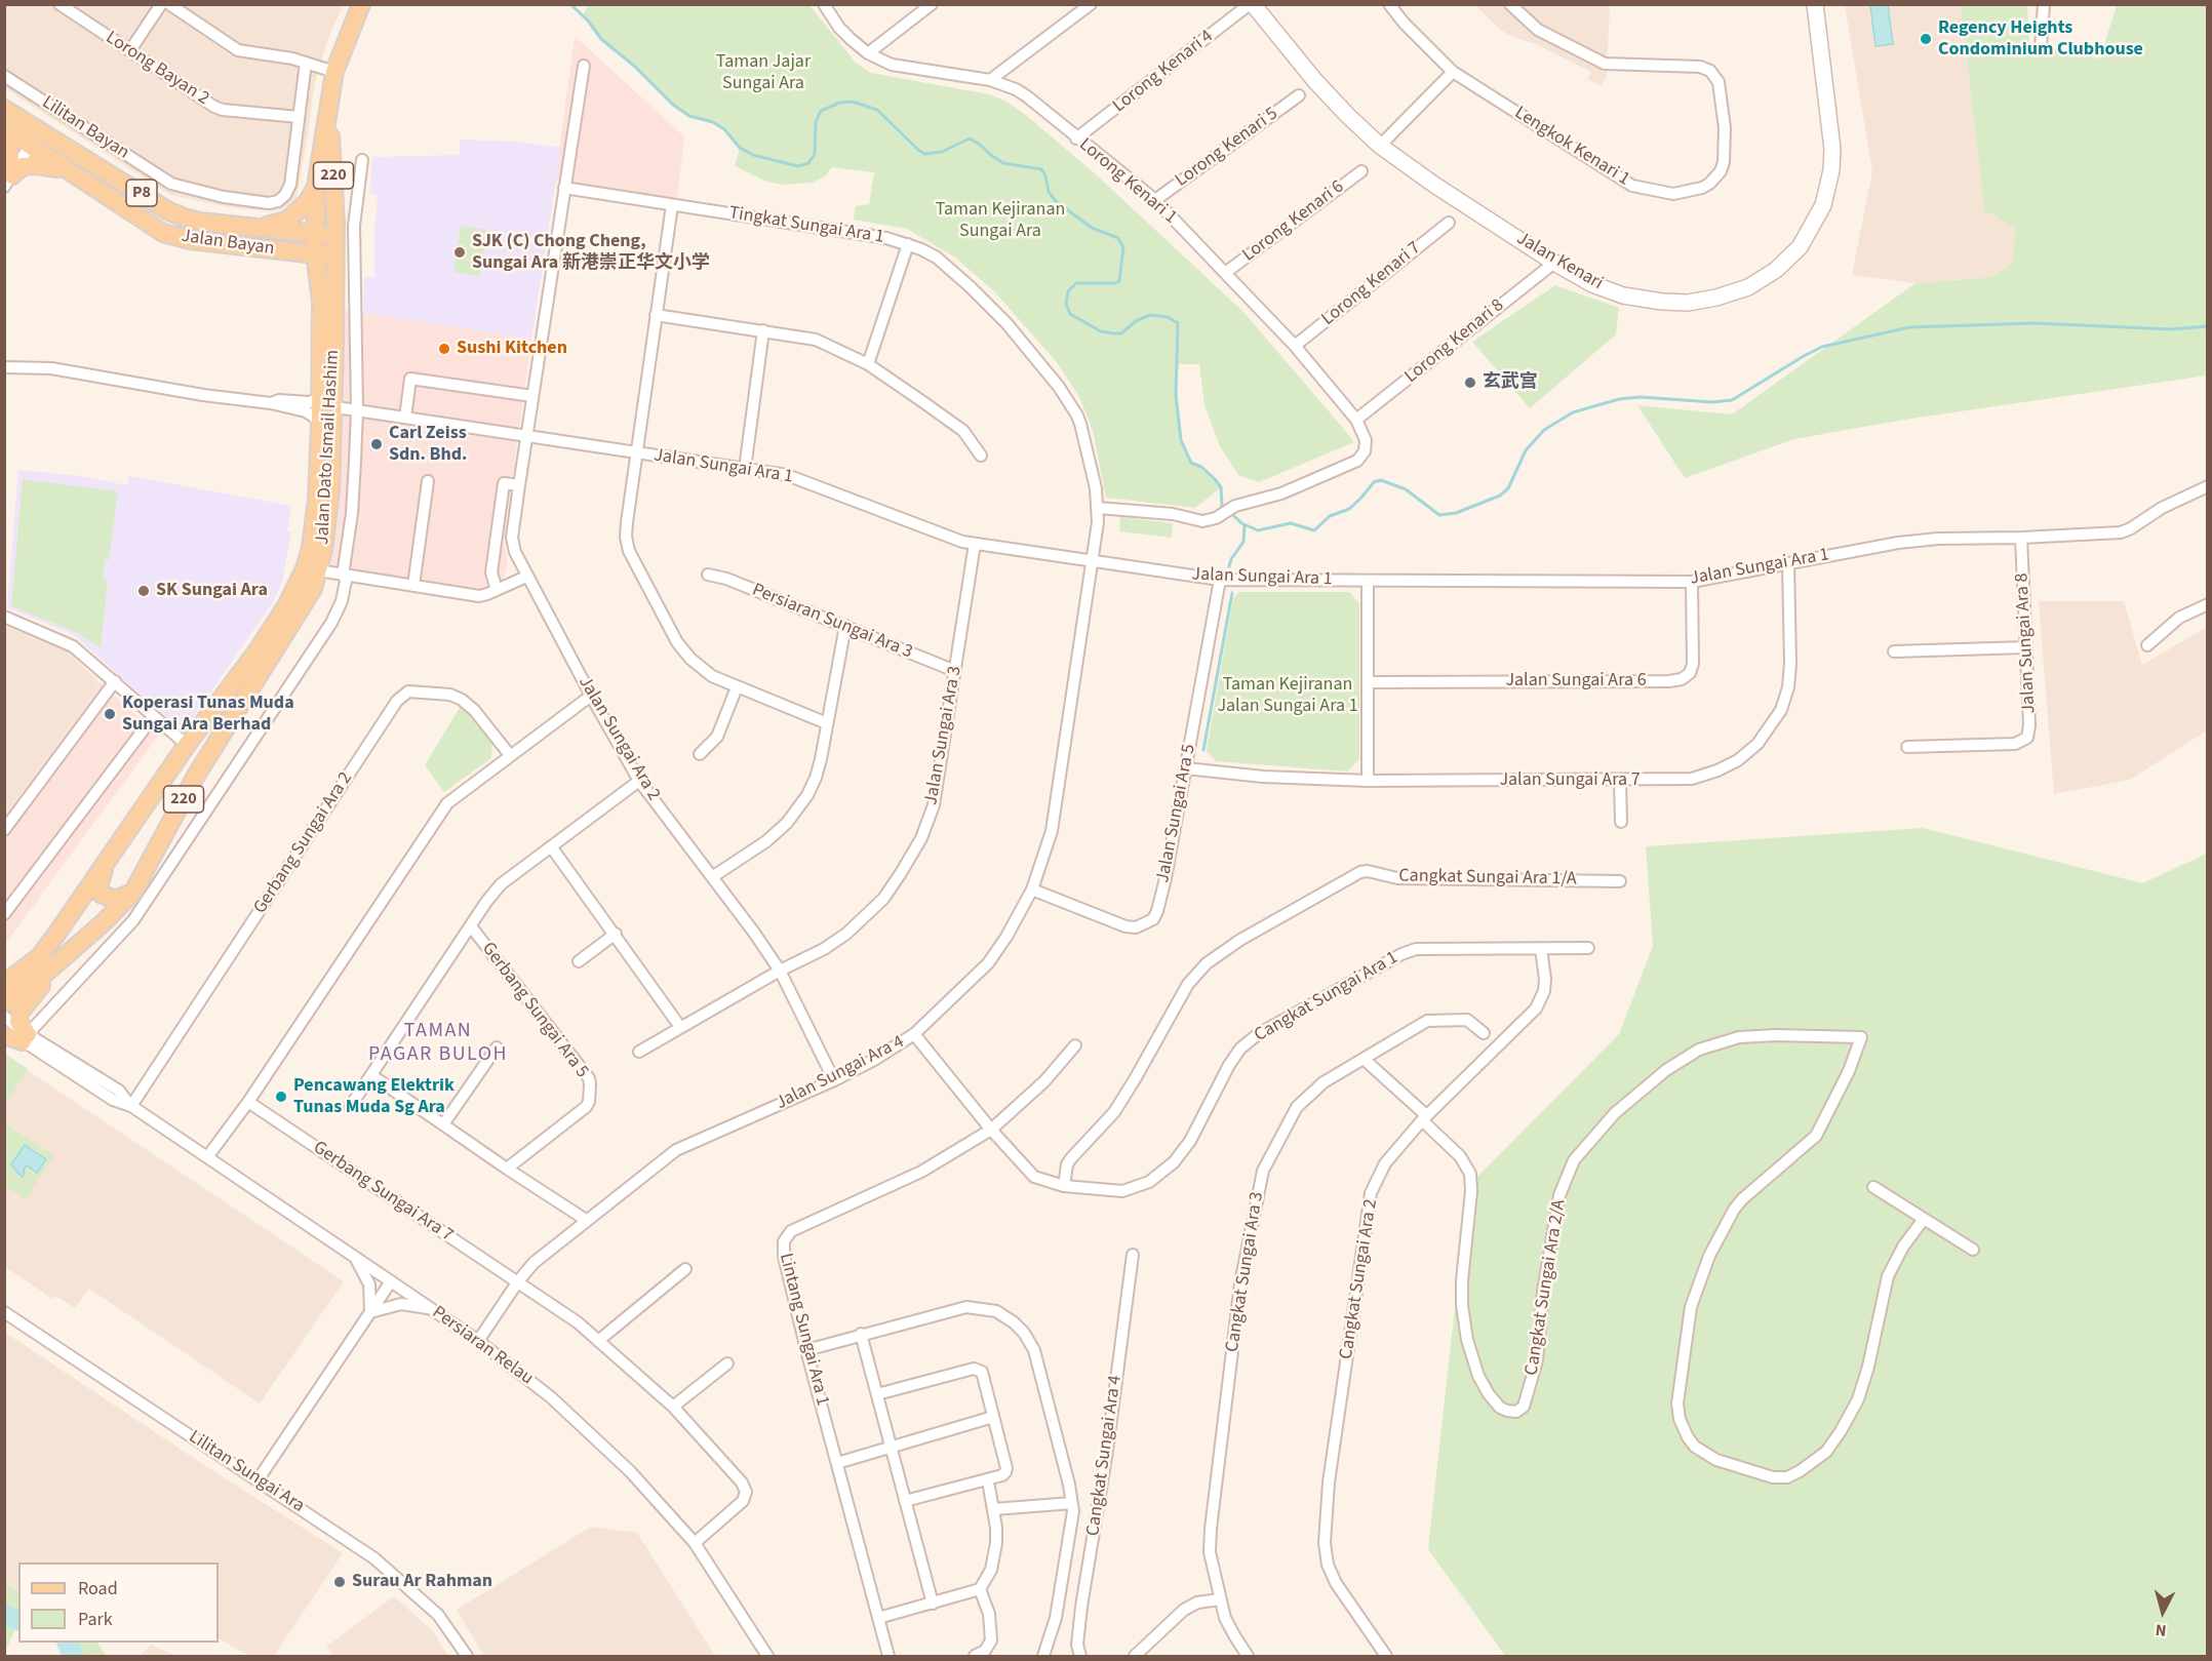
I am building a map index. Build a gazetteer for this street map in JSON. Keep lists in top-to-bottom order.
{
  "streets": {
    "main road": [
      "220",
      "P8",
      "Jalan Bayan",
      "Jalan Dato Ismail Hashim"
    ],
    "street": [
      "Lorong Bayan 2",
      "Lorong Kenari 4",
      "Lilitan Bayan",
      "Lengkok Kenari 1",
      "Lorong Kenari 5",
      "Lorong Kenari 1",
      "Lorong Kenari 6",
      "Tingkat Sungai Ara 1",
      "Jalan Kenari",
      "Lorong Kenari 7",
      "Lorong Kenari 8",
      "Jalan Sungai Ara 1",
      "Persiaran Sungai Ara 3",
      "Jalan Sungai Ara 8",
      "Jalan Sungai Ara 6",
      "Jalan Sungai Ara 3",
      "Jalan Sungai Ara 2",
      "Jalan Sungai Ara 7",
      "Jalan Sungai Ara 5",
      "Gerbang Sungai Ara 2",
      "Cangkat Sungai Ara 1/A",
      "Cangkat Sungai Ara 1",
      "Gerbang Sungai Ara 5",
      "Jalan Sungai Ara 4",
      "Gerbang Sungai Ara 7",
      "Cangkat Sungai Ara 3",
      "Cangkat Sungai Ara 2",
      "Cangkat Sungai Ara 2/A",
      "Lintang Sungai Ara 1",
      "Persiaran Relau",
      "Cangkat Sungai Ara 4",
      "Lilitan Sungai Ara"
    ]
  },
  "crossings": [
    ["Lorong Bayan 2", "Lilitan Bayan"],
    ["Lorong Kenari 4", "Lorong Kenari 1"],
    ["Lorong Kenari 4", "Jalan Kenari"],
    ["Lorong Kenari 5", "Lorong Kenari 1"],
    ["Lorong Kenari 1", "Lorong Kenari 6"],
    ["Lorong Kenari 1", "Tingkat Sungai Ara 1"],
    ["Lorong Kenari 1", "Lorong Kenari 7"],
    ["Lorong Kenari 1", "Lorong Kenari 8"],
    ["Tingkat Sungai Ara 1", "Jalan Sungai Ara 1"],
    ["Tingkat Sungai Ara 1", "Jalan Sungai Ara 4"],
    ["Jalan Bayan", "Jalan Dato Ismail Hashim"],
    ["Jalan Kenari", "Lorong Kenari 8"],
    ["Jalan Dato Ismail Hashim", "Jalan Sungai Ara 1"],
    ["Jalan Sungai Ara 1", "Jalan Sungai Ara 8"],
    ["Jalan Sungai Ara 1", "Jalan Sungai Ara 6"],
    ["Jalan Sungai Ara 1", "Jalan Sungai Ara 3"],
    ["Jalan Sungai Ara 1", "Jalan Sungai Ara 2"],
    ["Jalan Sungai Ara 1", "Jalan Sungai Ara 7"],
    ["Jalan Sungai Ara 1", "Jalan Sungai Ara 5"],
    ["Jalan Sungai Ara 1", "Jalan Sungai Ara 4"],
    ["Persiaran Sungai Ara 3", "Jalan Sungai Ara 3"],
    ["Jalan Sungai Ara 3", "Jalan Sungai Ara 2"],
    ["Jalan Sungai Ara 2", "Jalan Sungai Ara 4"],
    ["Jalan Sungai Ara 7", "Jalan Sungai Ara 5"],
    ["Jalan Sungai Ara 5", "Jalan Sungai Ara 4"],
    ["Gerbang Sungai Ara 2", "Persiaran Relau"],
    ["Cangkat Sungai Ara 1/A", "Cangkat Sungai Ara 1"],
    ["Cangkat Sungai Ara 1", "Jalan Sungai Ara 4"],
    ["Cangkat Sungai Ara 1", "Cangkat Sungai Ara 2"],
    ["Cangkat Sungai Ara 1", "Lintang Sungai Ara 1"],
    ["Jalan Sungai Ara 4", "Gerbang Sungai Ara 7"],
    ["Jalan Sungai Ara 4", "Persiaran Relau"],
    ["Gerbang Sungai Ara 7", "Persiaran Relau"],
    ["Cangkat Sungai Ara 3", "Cangkat Sungai Ara 2/A"],
    ["Cangkat Sungai Ara 2", "Cangkat Sungai Ara 2/A"]
  ],
  "districts": ["TAMAN PAGAR BULOH"],
  "parks": ["Taman Jajar Sungai Ara", "Taman Kejiranan Sungai Ara", "Taman Kejiranan Jalan Sungai Ara 1"],
  "places": [
    "Regency Heights Condominium Clubhouse",
    "SJK (C) Chong Cheng, Sungai Ara 新港崇正华文小学",
    "Sushi Kitchen",
    "玄武宫",
    "Carl Zeiss Sdn. Bhd.",
    "SK Sungai Ara",
    "Koperasi Tunas Muda Sungai Ara Berhad",
    "Pencawang Elektrik Tunas Muda Sg Ara",
    "Surau Ar Rahman"
  ],
  "legend": ["Road", "Park"],
  "north": "bottom"
}
